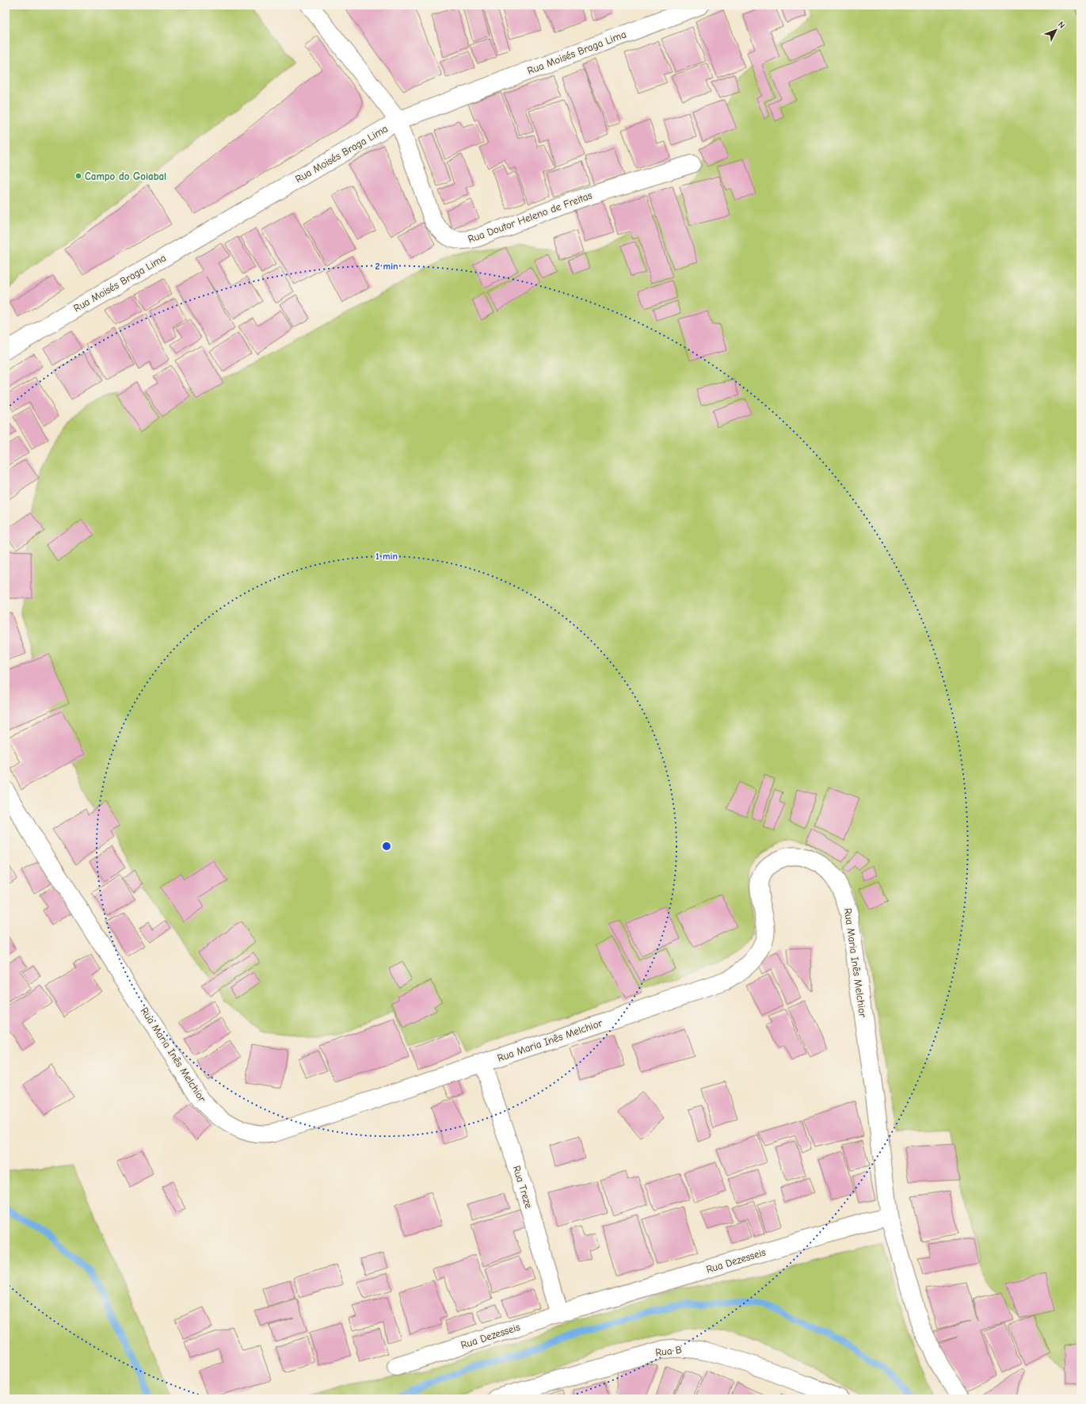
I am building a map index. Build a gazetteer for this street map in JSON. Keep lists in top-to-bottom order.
{
  "streets": {
    "street": [
      "Rua Moisés Braga Lima",
      "Rua Doutor Heleno de Freitas",
      "Rua Maria Inês Melchior",
      "Rua Treze",
      "Rua Dezesseis",
      "Rua B"
    ]
  },
  "crossings": [
    ["Rua Moisés Braga Lima", "Rua Doutor Heleno de Freitas"],
    ["Rua Maria Inês Melchior", "Rua Treze"],
    ["Rua Maria Inês Melchior", "Rua Dezesseis"],
    ["Rua Treze", "Rua Dezesseis"]
  ],
  "places": ["Campo do Goiabal"],
  "north": "top right",
  "rings": ["2 min", "1 min"]
}
